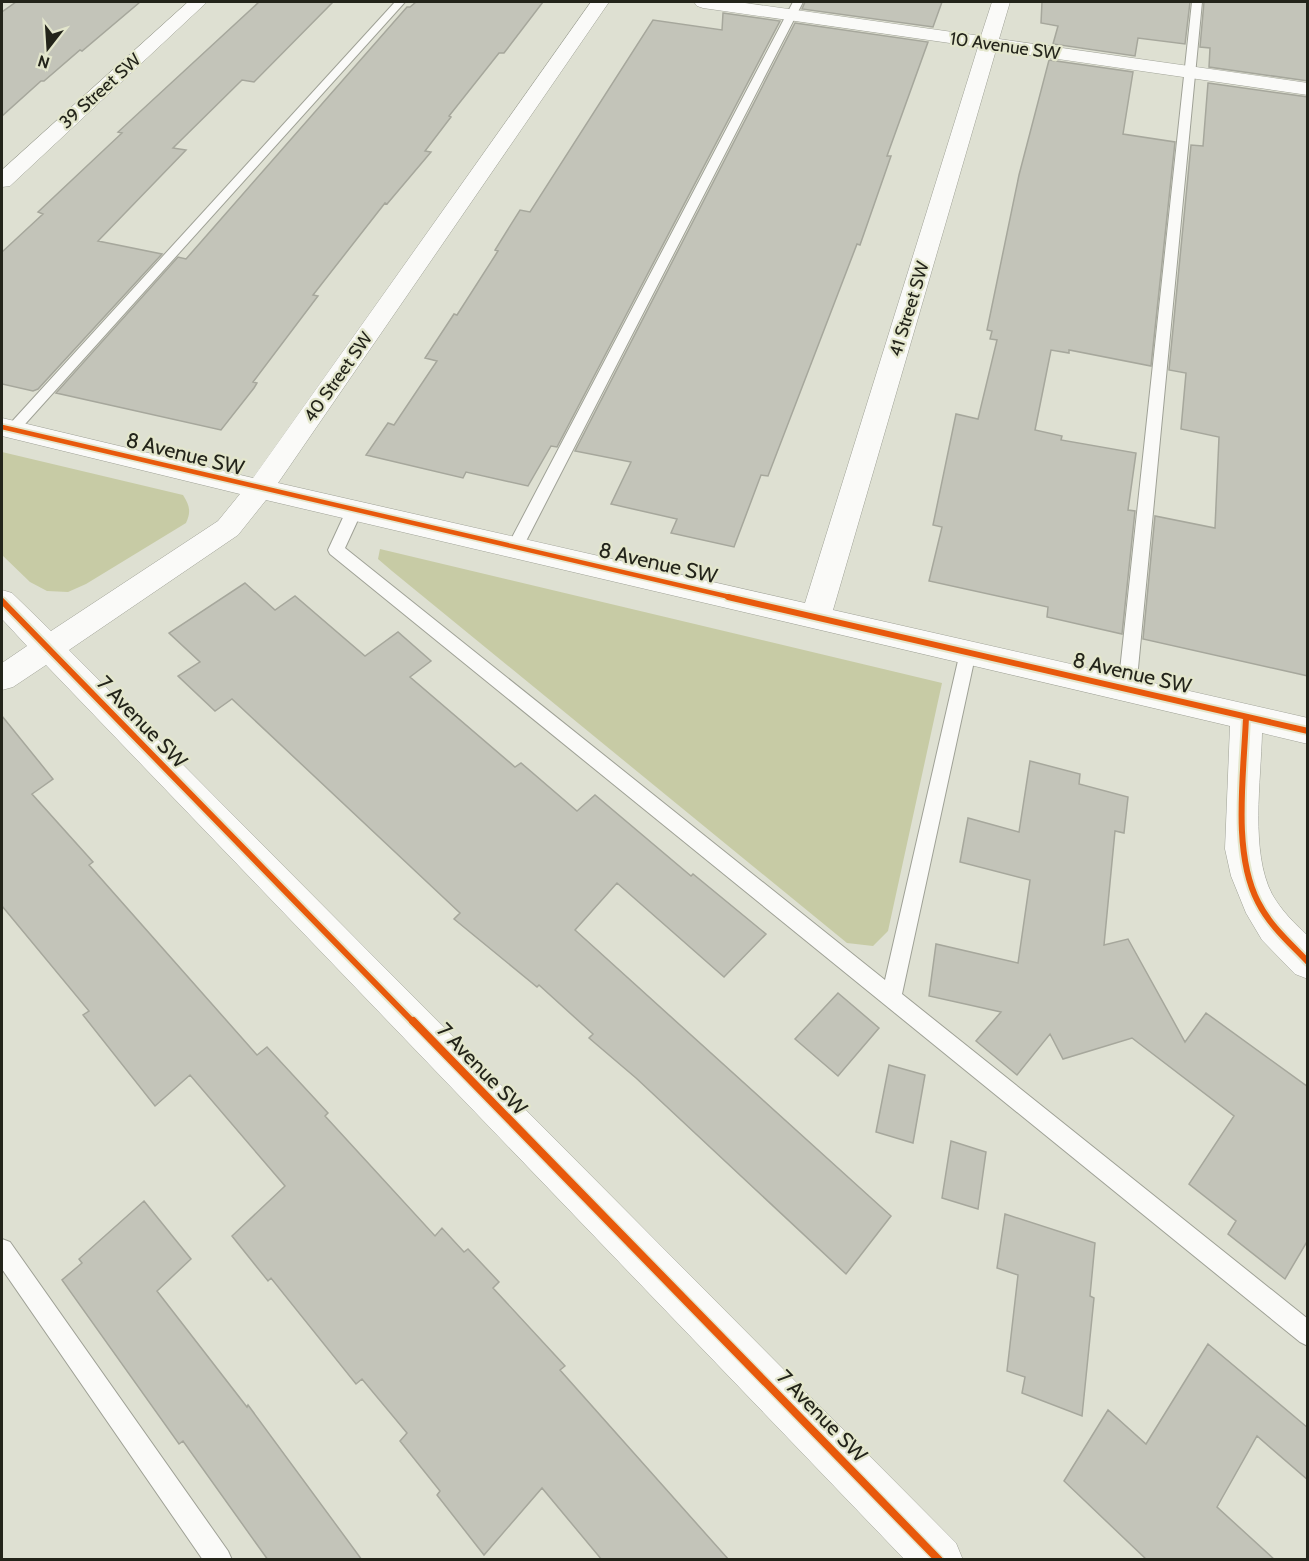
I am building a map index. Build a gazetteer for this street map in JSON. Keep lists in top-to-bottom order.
{
  "streets": {
    "street": [
      "10 Avenue SW",
      "39 Street SW",
      "41 Street SW",
      "40 Street SW",
      "8 Avenue SW",
      "7 Avenue SW"
    ]
  },
  "crossings": [
    ["10 Avenue SW", "41 Street SW"],
    ["41 Street SW", "8 Avenue SW"],
    ["40 Street SW", "8 Avenue SW"],
    ["40 Street SW", "7 Avenue SW"]
  ],
  "north": "bottom"
}
